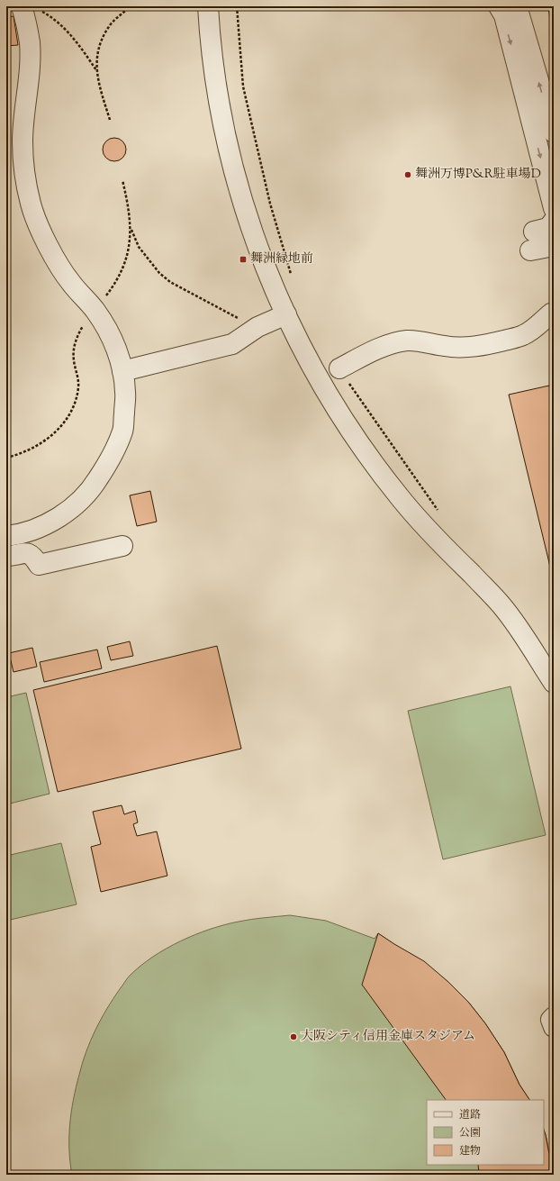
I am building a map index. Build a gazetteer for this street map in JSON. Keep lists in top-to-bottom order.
{
  "places": {
    "other": ["舞洲万博P&R駐車場D", "大阪シティ信用金庫スタジアム"],
    "transit": ["舞洲緑地前"]
  },
  "legend": ["道路", "公園", "建物"]
}
